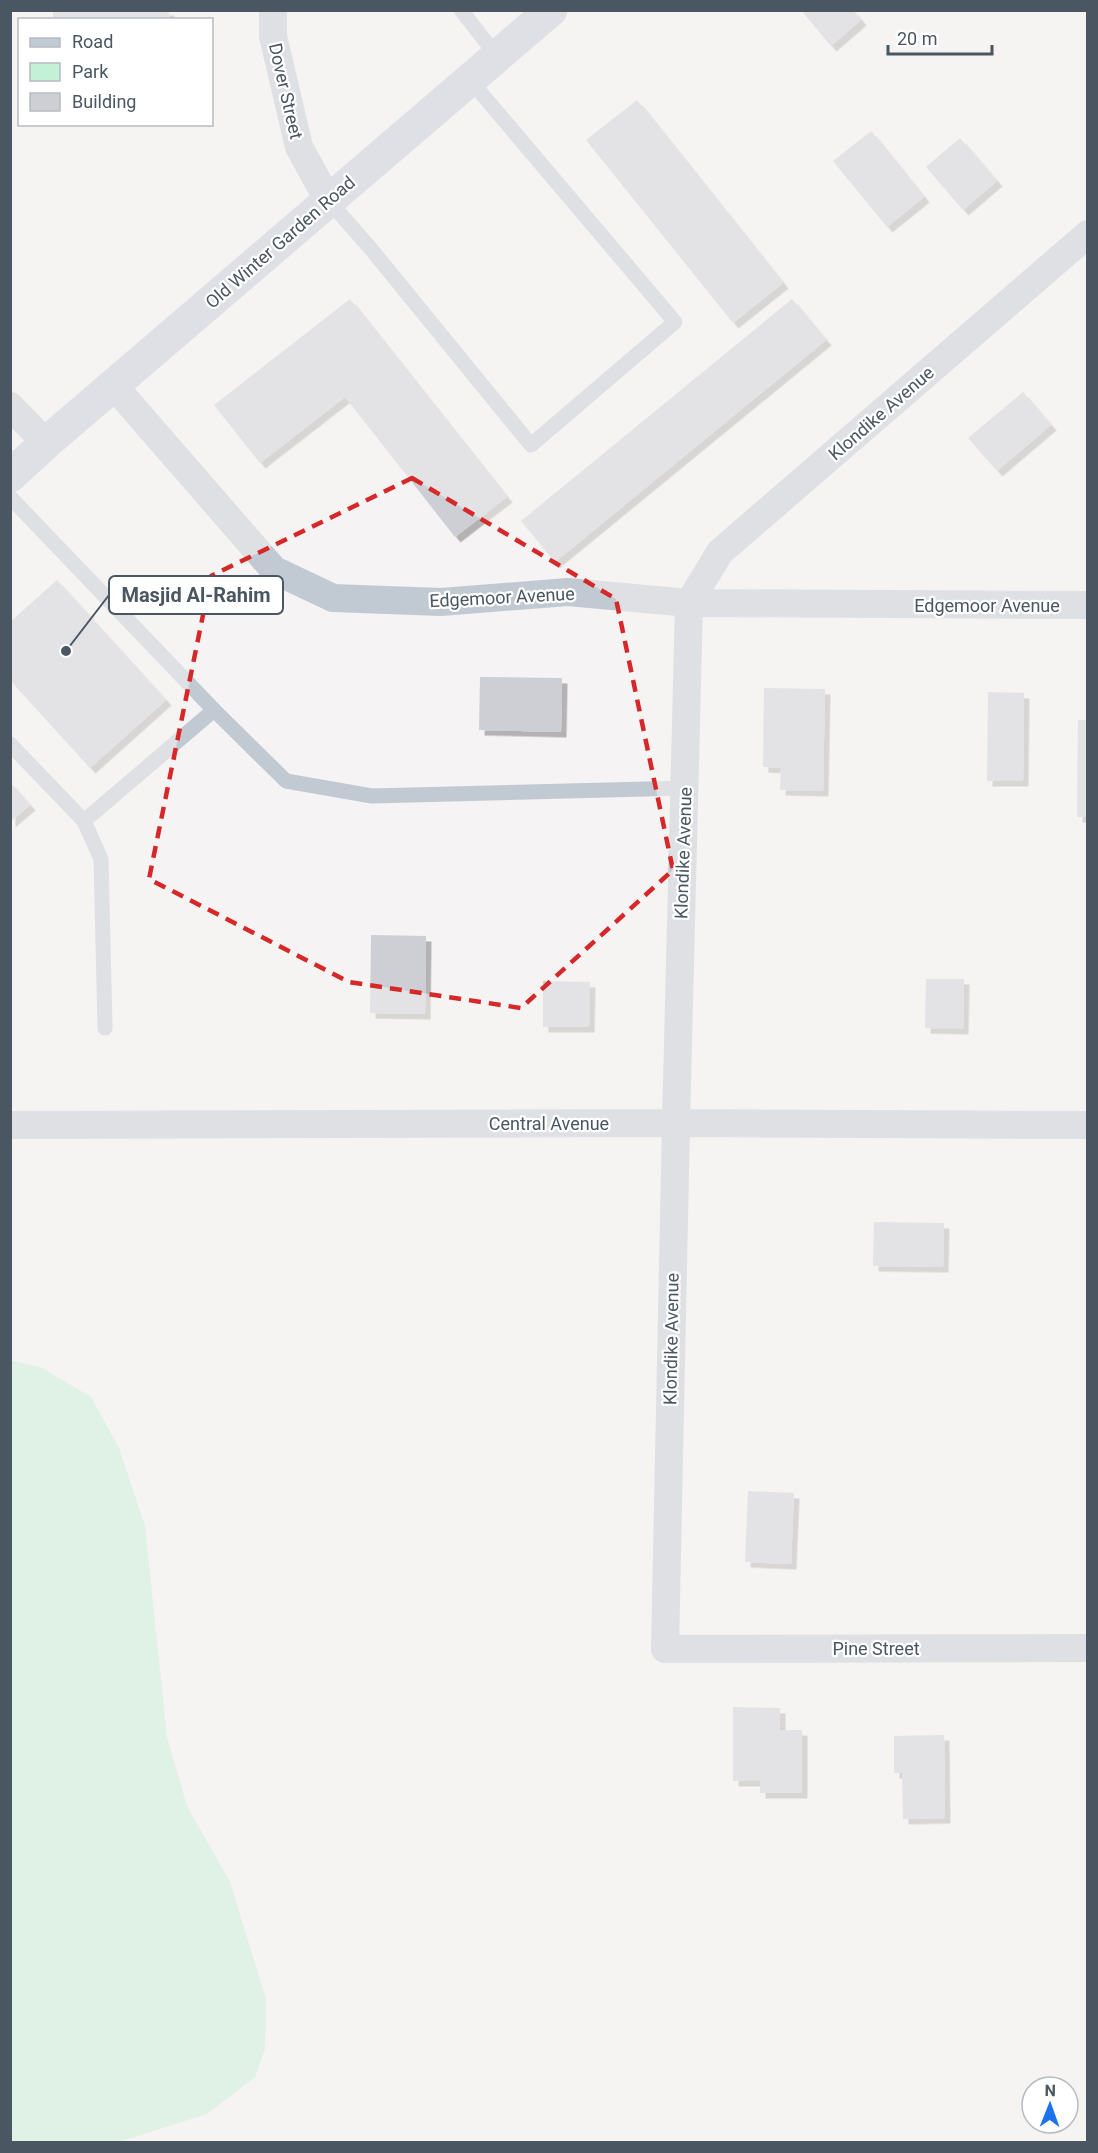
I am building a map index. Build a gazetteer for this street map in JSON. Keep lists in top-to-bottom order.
{
  "streets": {
    "main road": ["Old Winter Garden Road"],
    "street": [
      "Dover Street",
      "Klondike Avenue",
      "Edgemoor Avenue",
      "Central Avenue",
      "Pine Street"
    ]
  },
  "crossings": [
    ["Dover Street", "Old Winter Garden Road"],
    ["Old Winter Garden Road", "Edgemoor Avenue"],
    ["Klondike Avenue", "Edgemoor Avenue"],
    ["Klondike Avenue", "Central Avenue"],
    ["Klondike Avenue", "Pine Street"]
  ],
  "places": ["Masjid Al-Rahim"],
  "legend": ["Road", "Park", "Building"],
  "scale_bar": "20 m",
  "north": "top"
}
